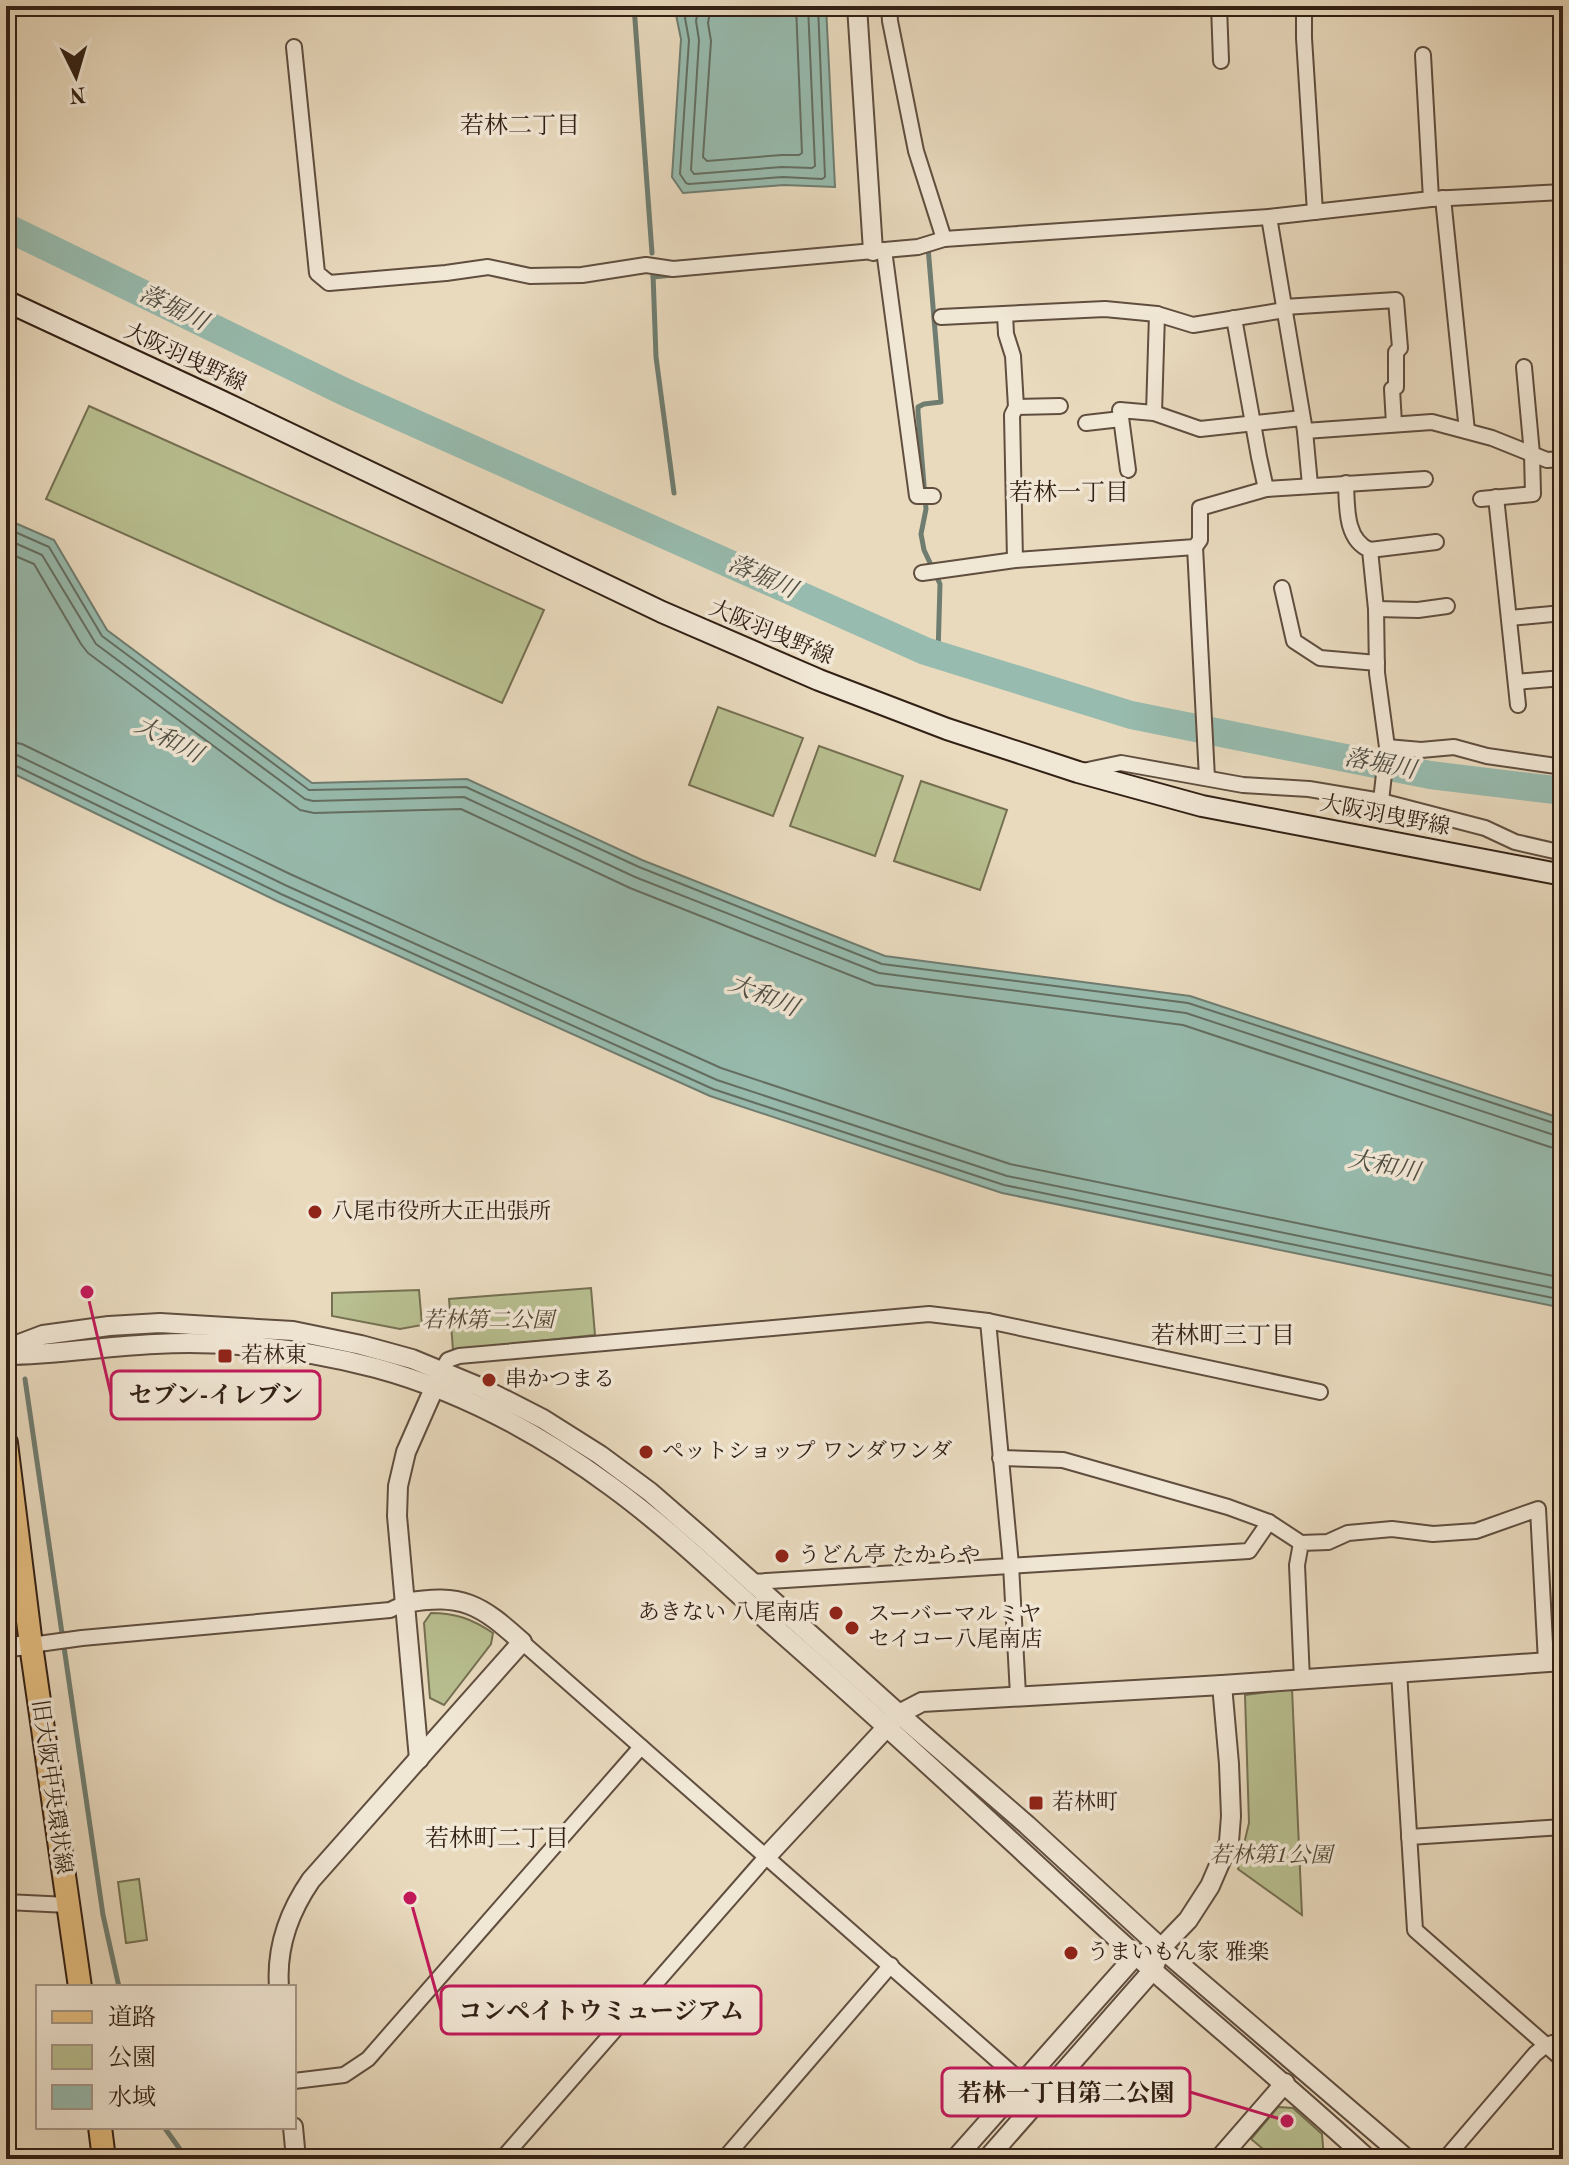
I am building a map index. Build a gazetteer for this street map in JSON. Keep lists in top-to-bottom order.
{
  "streets": {
    "main road": ["大阪羽曳野線", "旧大阪中央環状線"]
  },
  "districts": [
    "若林二丁目",
    "若林一丁目",
    "若林町三丁目",
    "若林町二丁目"
  ],
  "water": ["落堀川", "大和川"],
  "parks": ["若林第二公園", "若林第1公園"],
  "places": {
    "other": [
      "八尾市役所大正出張所",
      "セブン-イレブン",
      "串かつまる",
      "ペットショップ ワンダワンダ",
      "うどん亭 たからや",
      "あきない 八尾南店",
      "スーバーマルミヤ セイコー八尾南店",
      "コンペイトウミュージアム",
      "うまいもん家 雅楽",
      "若林一丁目第二公園"
    ],
    "transit": ["若林東", "若林町"]
  },
  "legend": ["道路", "公園", "水域"],
  "north": "bottom"
}
